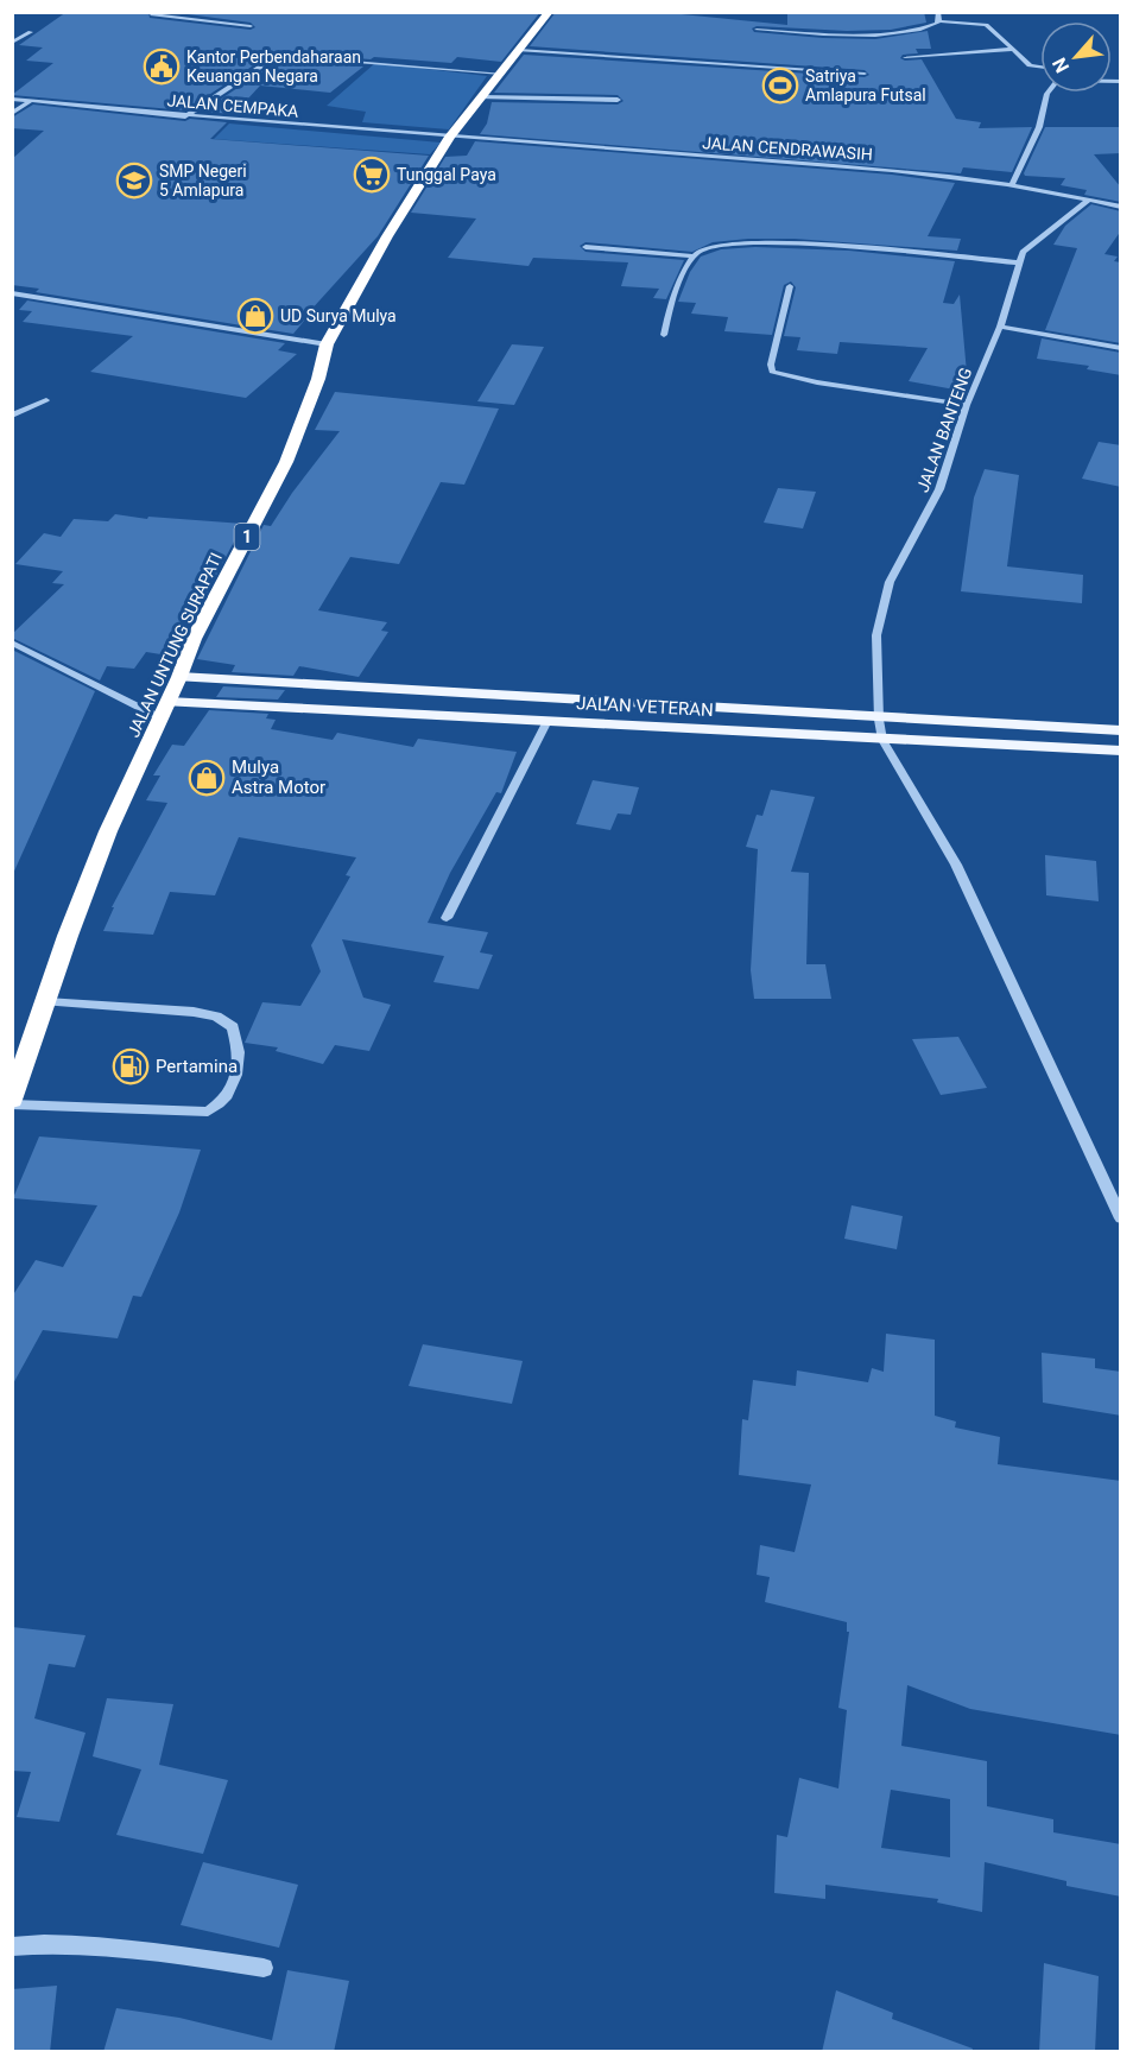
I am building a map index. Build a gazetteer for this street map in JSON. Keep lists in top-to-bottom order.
{
  "streets": {
    "highway": ["1", "JALAN UNTUNG SURAPATI"],
    "main road": ["JALAN VETERAN"],
    "street": ["JALAN CEMPAKA", "JALAN CENDRAWASIH", "JALAN BANTENG"]
  },
  "crossings": [
    ["JALAN CEMPAKA", "JALAN CENDRAWASIH"],
    ["JALAN CEMPAKA", "JALAN UNTUNG SURAPATI"],
    ["JALAN CENDRAWASIH", "JALAN BANTENG"],
    ["JALAN CENDRAWASIH", "JALAN UNTUNG SURAPATI"],
    ["JALAN BANTENG", "JALAN VETERAN"],
    ["JALAN UNTUNG SURAPATI", "JALAN VETERAN"]
  ],
  "places": {
    "public building": ["Kantor Perbendaharaan Keuangan Negara"],
    "sports": ["Satriya Amlapura Futsal"],
    "supermarket": ["Tunggal Paya"],
    "school or university": ["SMP Negeri 5 Amlapura"],
    "shop": ["UD Surya Mulya", "Mulya Astra Motor"],
    "fuel station": ["Pertamina"]
  },
  "north": "bottom left"
}
